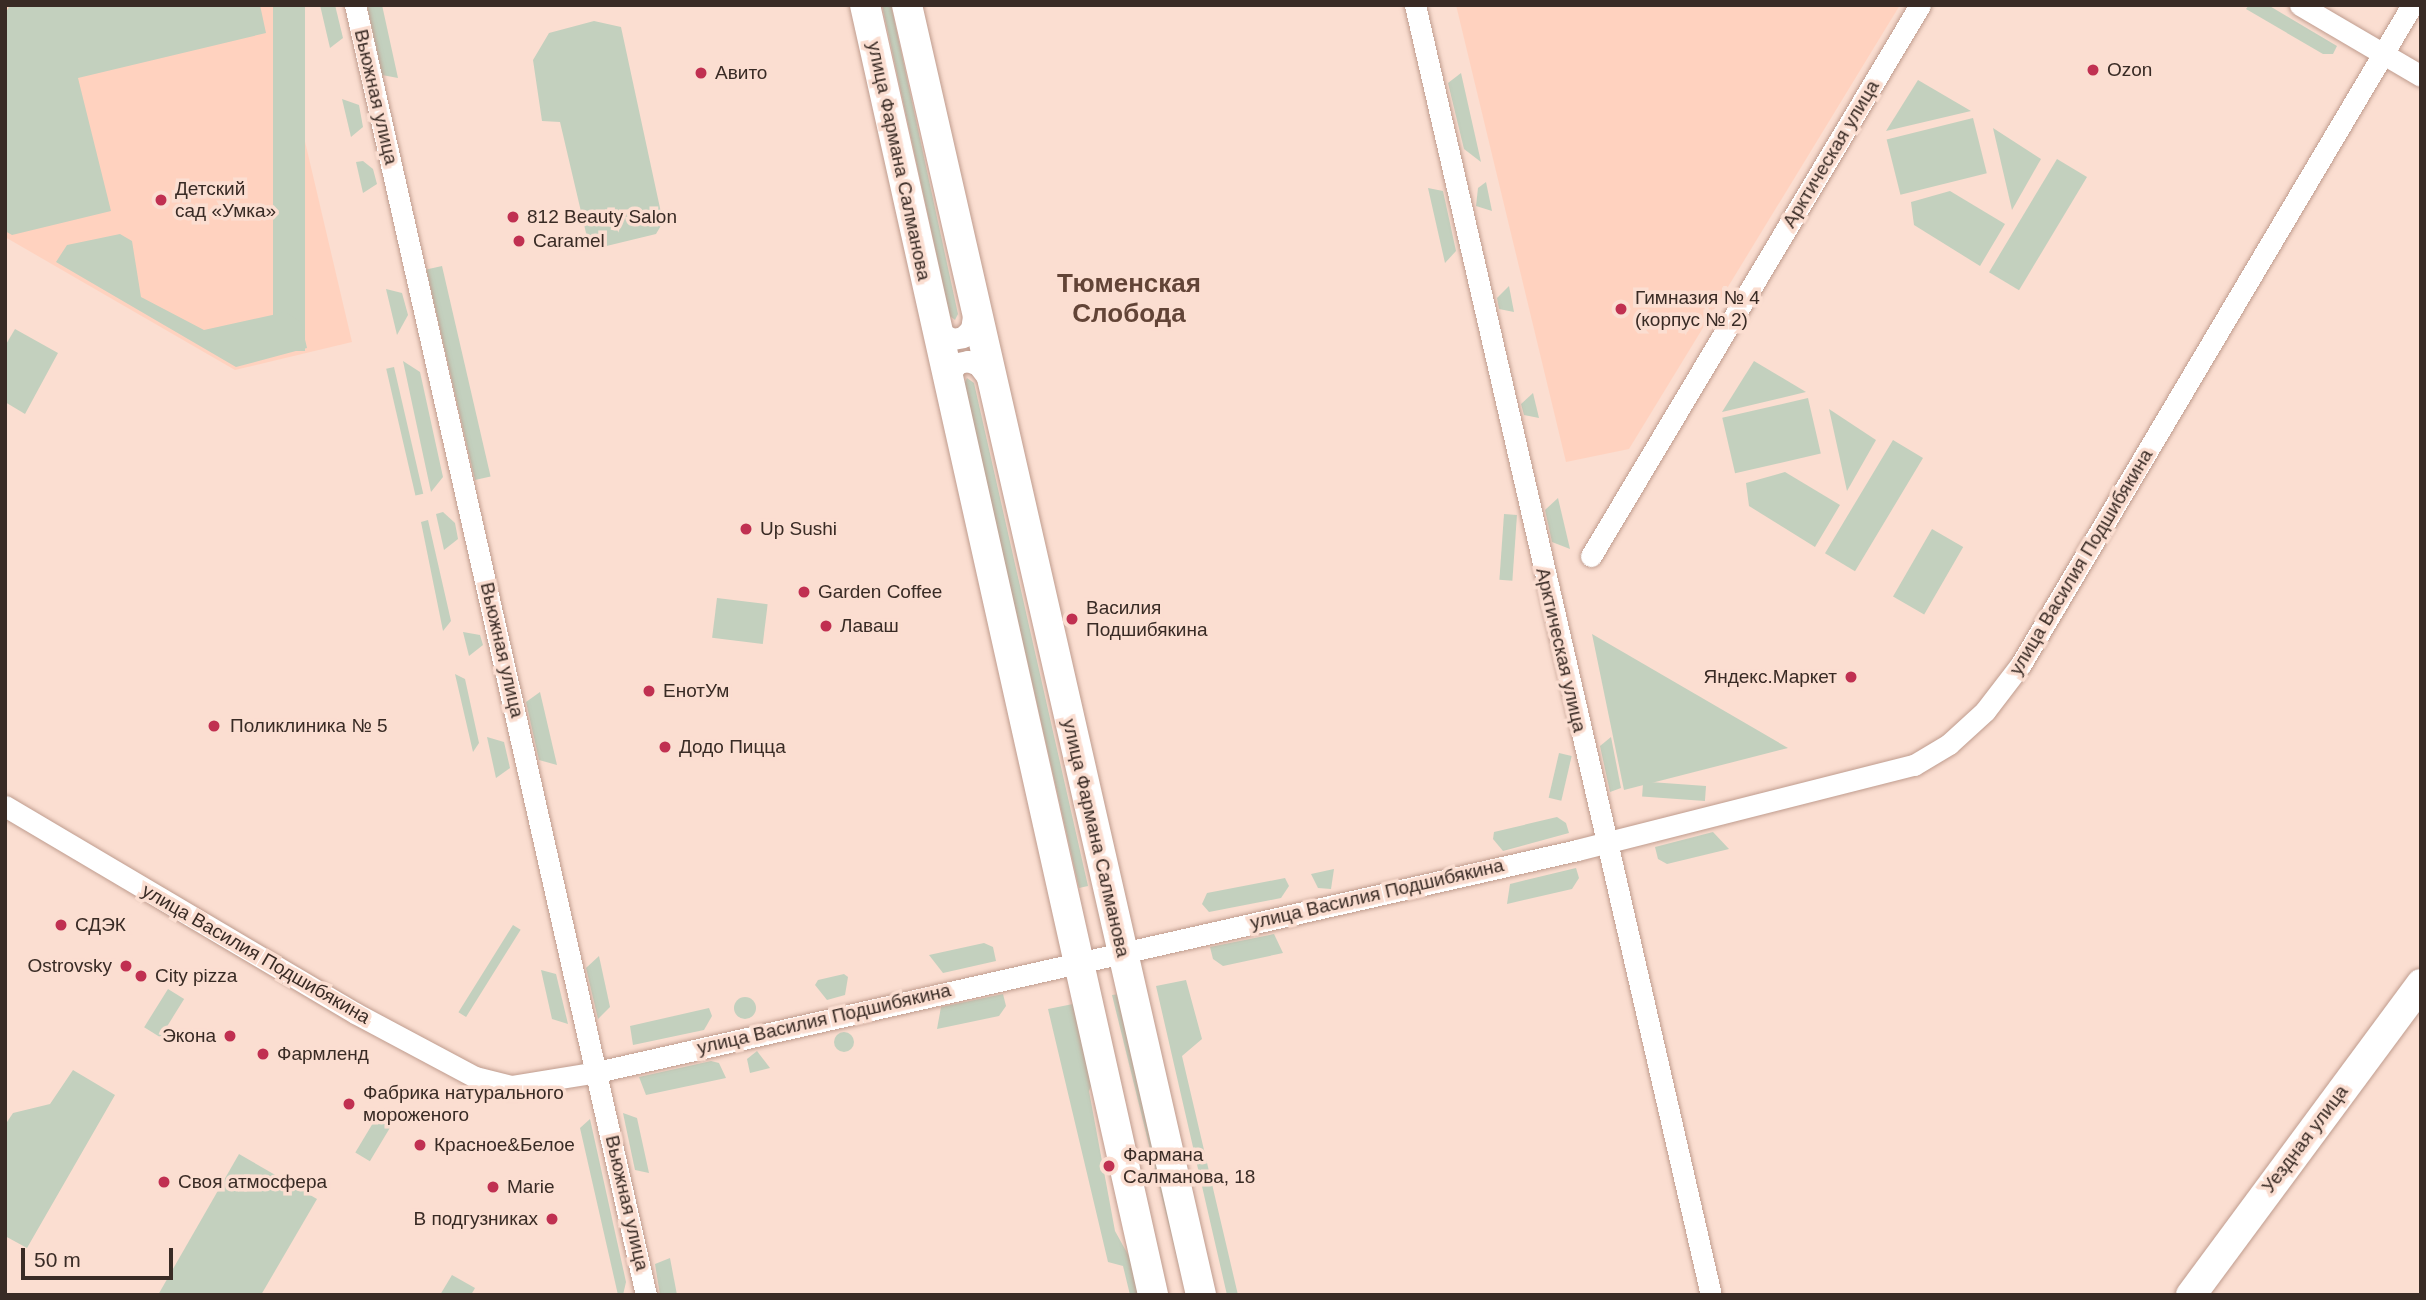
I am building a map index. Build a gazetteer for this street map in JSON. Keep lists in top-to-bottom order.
{
  "streets": {
    "street": [
      "Вьюжная улица",
      "Арктическая улица",
      "улица Фармана Салманова",
      "улица Василия Подшибякина",
      "Уездная улица"
    ]
  },
  "crossings": [
    ["Вьюжная улица", "улица Василия Подшибякина"],
    ["Арктическая улица", "улица Василия Подшибякина"],
    ["улица Фармана Салманова", "улица Василия Подшибякина"]
  ],
  "districts": ["Тюменская Слобода"],
  "places": [
    "Ozon",
    "Авито",
    "Детский сад «Умка»",
    "812 Beauty Salon",
    "Caramel",
    "Гимназия № 4 (корпус № 2)",
    "Up Sushi",
    "Garden Coffee",
    "Василия Подшибякина",
    "Лаваш",
    "Яндекс.Маркет",
    "ЕнотУм",
    "Поликлиника № 5",
    "Додо Пицца",
    "СДЭК",
    "Ostrovsky",
    "City pizza",
    "Экона",
    "Фармленд",
    "Фабрика натурального мороженого",
    "Красное&Белое",
    "Фармана Салманова, 18",
    "Своя атмосфера",
    "Marie",
    "В подгузниках"
  ],
  "scale_bar": "50 m"
}
